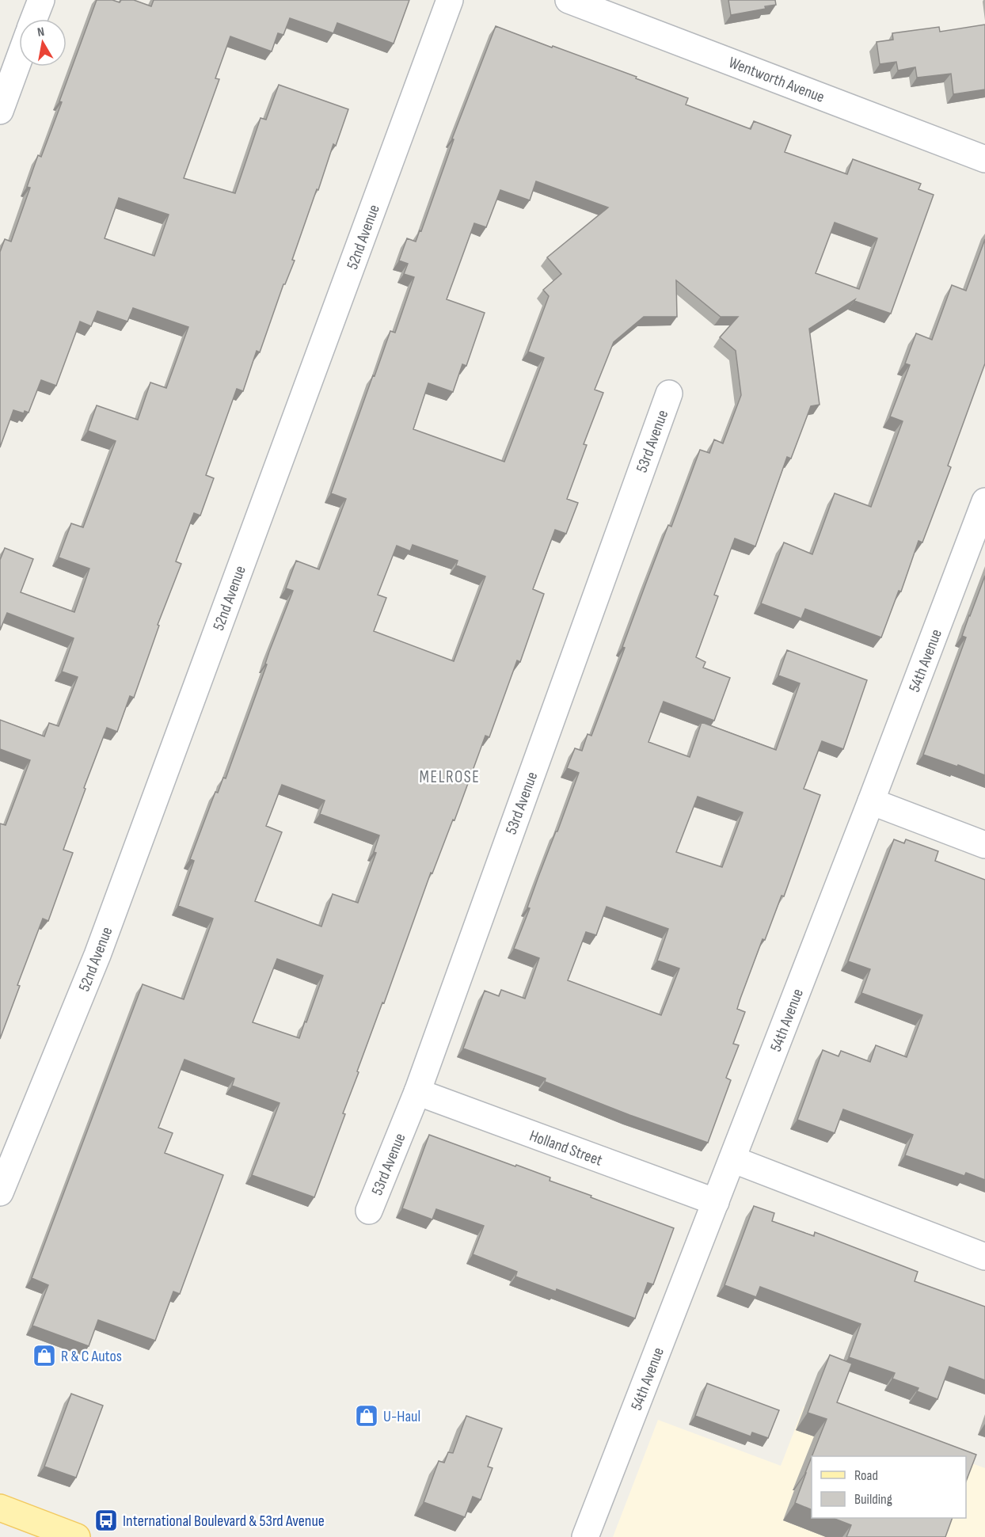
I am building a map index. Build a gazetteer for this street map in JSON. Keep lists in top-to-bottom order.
{
  "streets": {
    "street": [
      "Wentworth Avenue",
      "52nd Avenue",
      "53rd Avenue",
      "54th Avenue",
      "Holland Street"
    ]
  },
  "crossings": [
    ["53rd Avenue", "Holland Street"],
    ["54th Avenue", "Holland Street"]
  ],
  "districts": ["MELROSE"],
  "places": {
    "shop": ["R & C Autos", "U-Haul"],
    "bus stop": ["International Boulevard & 53rd Avenue"]
  },
  "legend": ["Road", "Building"],
  "north": "top"
}
